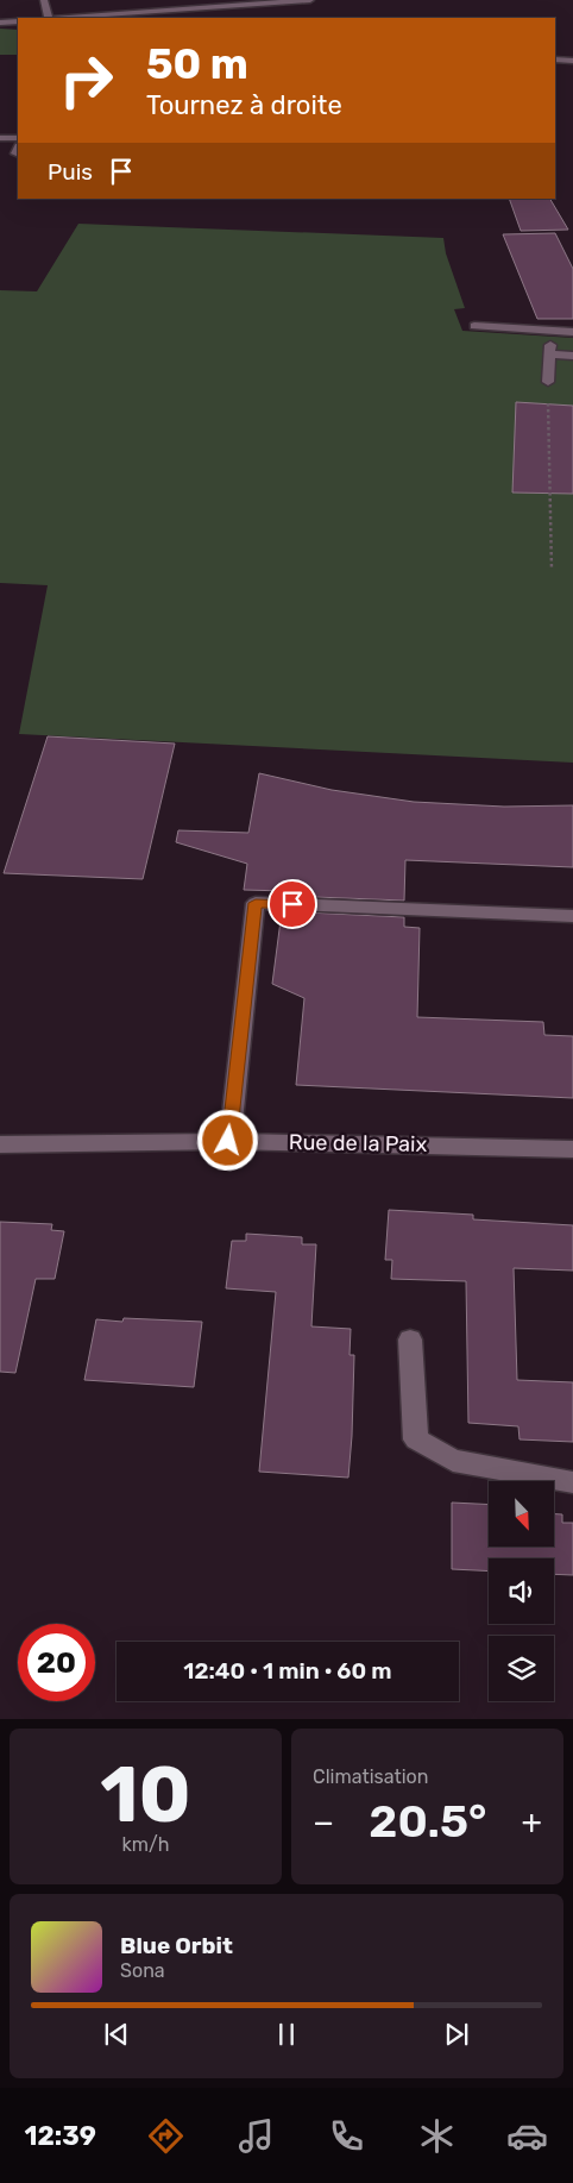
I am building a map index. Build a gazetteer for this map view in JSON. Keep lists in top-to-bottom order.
{
  "streets": {
    "street": ["Rue de la Paix"]
  },
  "north": "bottom right",
  "page": {
    "turn": ["50 m", "Tournez à droite"],
    "then": "Puis",
    "limit": "20",
    "trip": "12:40 · 1 min · 60 m",
    "tile": [
      ["10", "km/h"],
      "Climatisation"
    ],
    "heat": ["−", "20.5°", "+"],
    "song": ["Blue Orbit", "Sona"],
    "tabs": "12:39"
  }
}
